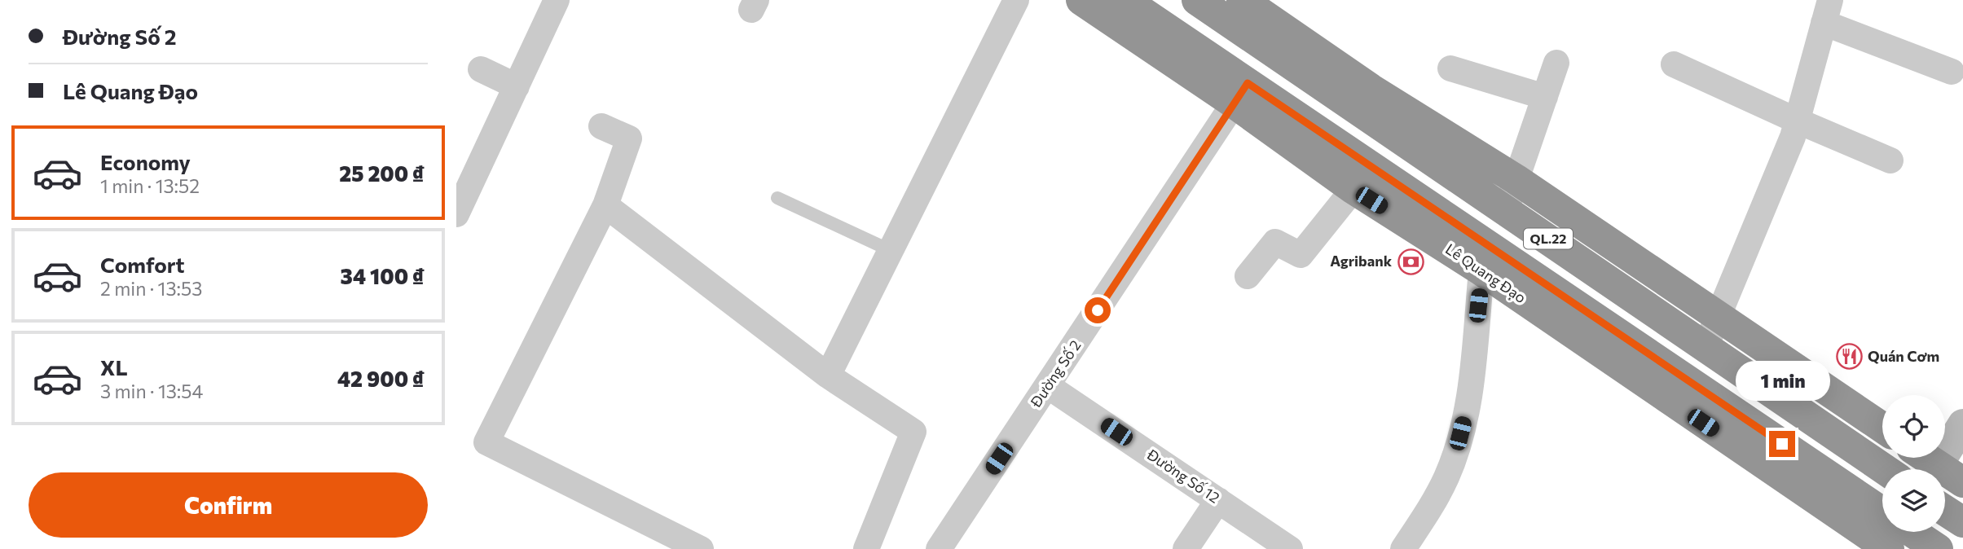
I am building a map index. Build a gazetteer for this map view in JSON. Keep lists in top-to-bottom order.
{
  "streets": {
    "highway": ["QL.22", "Lê Quang Đạo"],
    "street": ["Đường Số 2", "Đường Số 12"]
  },
  "crossings": [
    ["Lê Quang Đạo", "Đường Số 2"],
    ["Đường Số 2", "Đường Số 12"]
  ],
  "places": {
    "bank": ["Agribank"],
    "restaurant": ["Quán Cơm"]
  },
  "page": {
    "banner": ["Đường Số 2", "Lê Quang Đạo"],
    "list": [
      {
        "name": "Economy",
        "note": "1 min · 13:52",
        "value": "25 200 ₫"
      },
      {
        "name": "Comfort",
        "note": "2 min · 13:53",
        "value": "34 100 ₫"
      },
      {
        "name": "XL",
        "note": "3 min · 13:54",
        "value": "42 900 ₫"
      }
    ],
    "bubble": "1 min",
    "buttons": "Confirm"
  }
}
